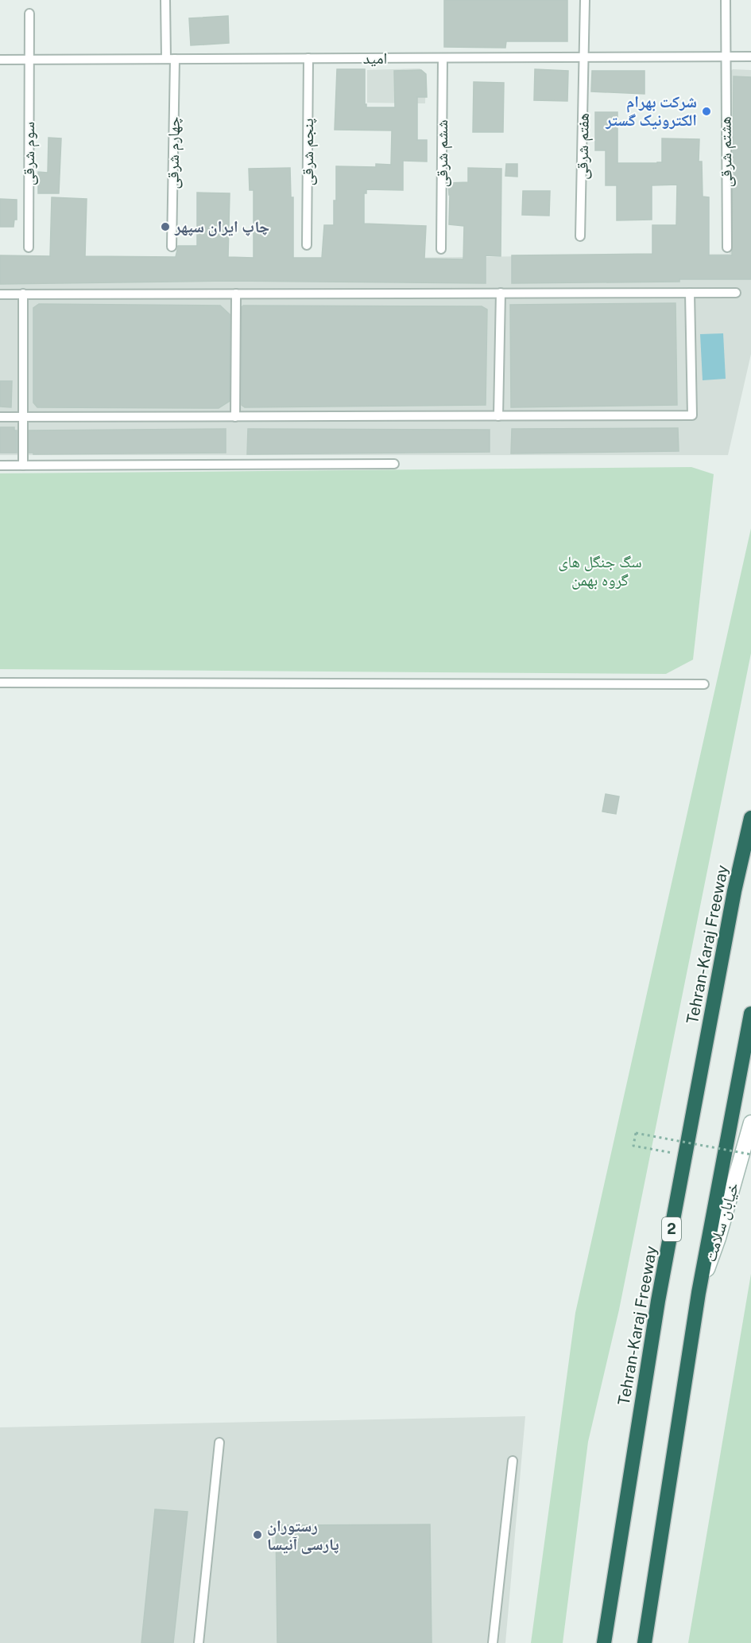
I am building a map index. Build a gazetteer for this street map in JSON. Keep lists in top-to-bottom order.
{
  "streets": {
    "highway": ["Tehran-Karaj Freeway", "2"],
    "main road": ["خیابان سلامت"],
    "lane": [
      "امید",
      "هفتم شرقی",
      "پنجم شرقی",
      "هشتم شرقی",
      "چهارم شرقی",
      "سوم شرقی",
      "ششم شرقی"
    ]
  },
  "crossings": [
    ["امید", "هفتم شرقی"],
    ["امید", "پنجم شرقی"],
    ["امید", "هشتم شرقی"],
    ["امید", "چهارم شرقی"],
    ["امید", "سوم شرقی"],
    ["امید", "ششم شرقی"]
  ],
  "parks": ["سگ جنگل های گروه بهمن"],
  "places": ["شرکت بهرام الکترونیک گستر", "چاپ ایران سپهر", "رستوران پارسی آنیسا"]
}
